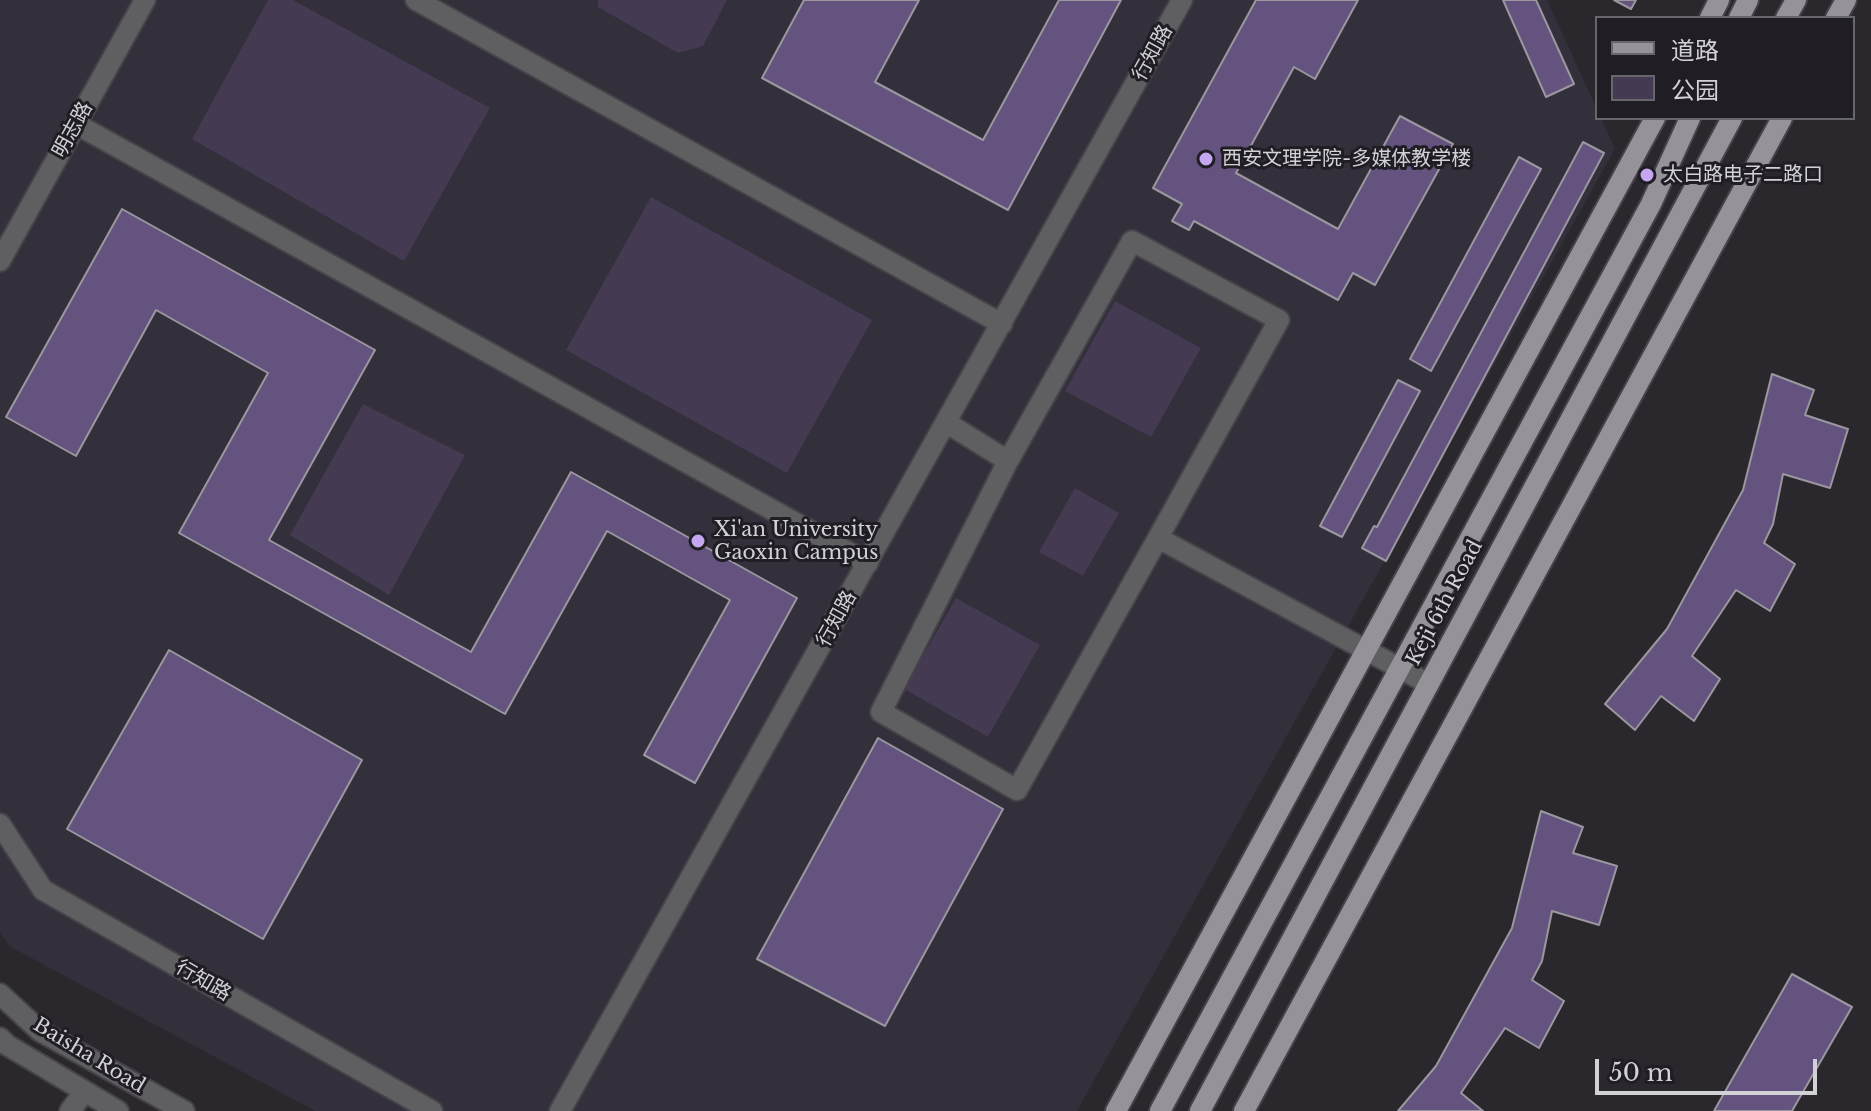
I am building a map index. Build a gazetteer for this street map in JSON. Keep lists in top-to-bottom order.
{
  "streets": {
    "main road": ["Keji 6th Road"],
    "street": ["行知路", "明志路", "Baisha Road"]
  },
  "places": ["西安文理学院-多媒体教学楼", "太白路电子二路口", "Xi'an University Gaoxin Campus"],
  "legend": ["道路", "公园"],
  "scale_bar": "50 m"
}
